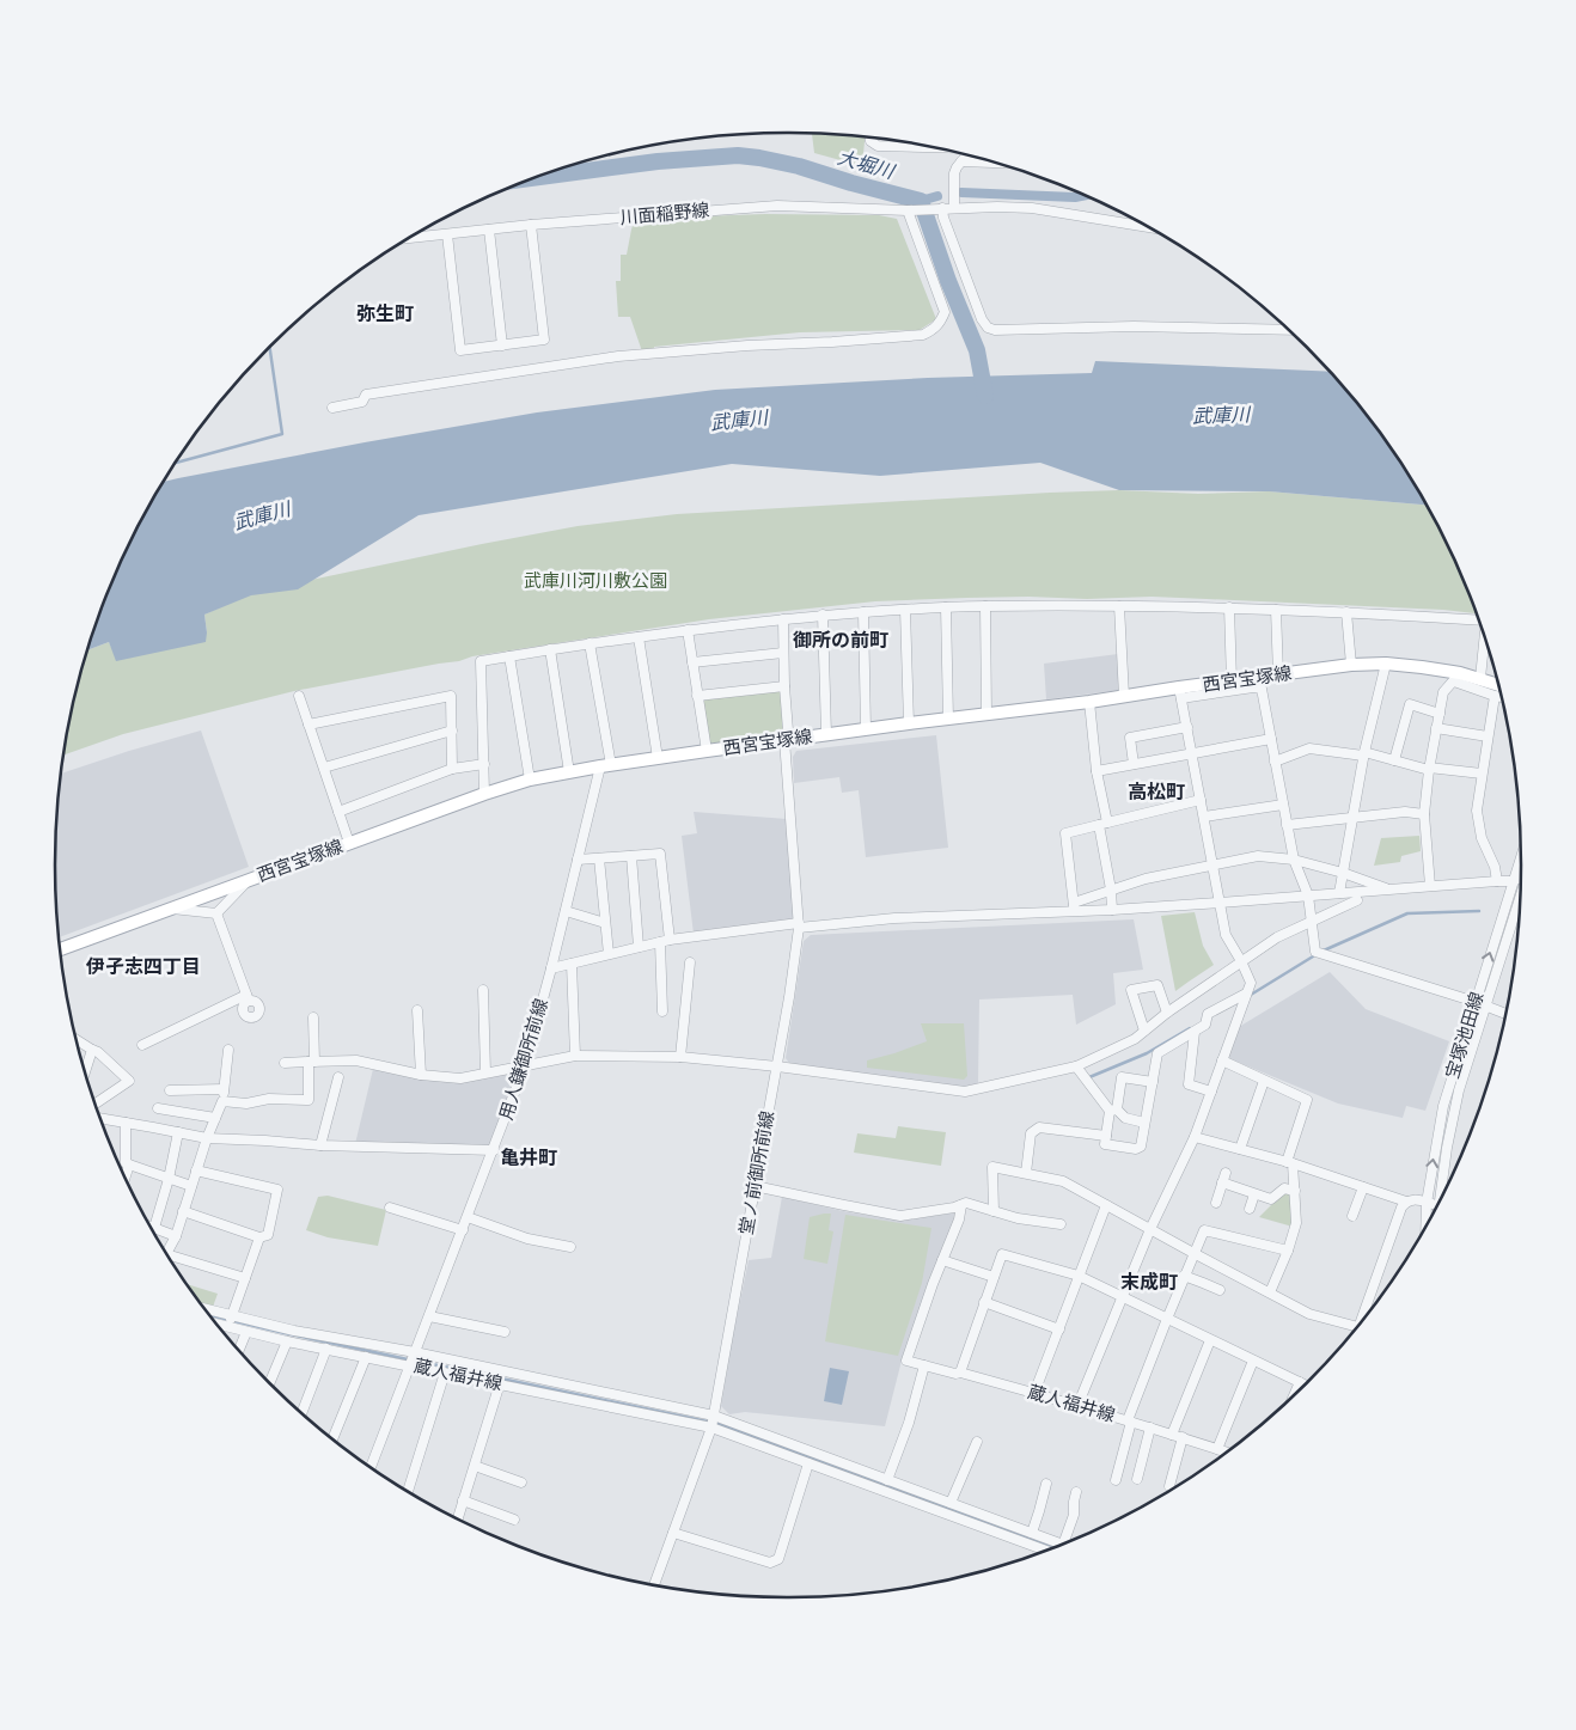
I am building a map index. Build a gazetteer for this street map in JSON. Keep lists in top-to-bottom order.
{
  "streets": {
    "main road": ["西宮宝塚線"],
    "street": [
      "川面稲野線",
      "宝塚池田線",
      "用人鎌御所前線",
      "堂ノ前御所前線",
      "蔵人福井線"
    ]
  },
  "crossings": [
    ["西宮宝塚線", "用人鎌御所前線"],
    ["西宮宝塚線", "堂ノ前御所前線"],
    ["用人鎌御所前線", "蔵人福井線"],
    ["堂ノ前御所前線", "蔵人福井線"]
  ],
  "districts": [
    "弥生町",
    "御所の前町",
    "高松町",
    "伊孑志四丁目",
    "亀井町",
    "末成町"
  ],
  "water": ["大堀川", "武庫川"],
  "parks": ["武庫川河川敷公園"]
}
